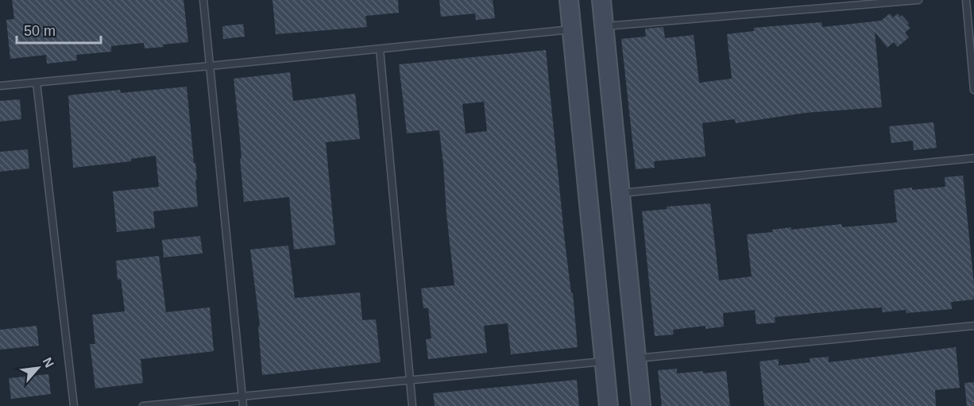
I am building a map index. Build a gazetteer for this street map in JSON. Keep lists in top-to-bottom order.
{
  "scale_bar": "50 m",
  "north": "top right"
}
